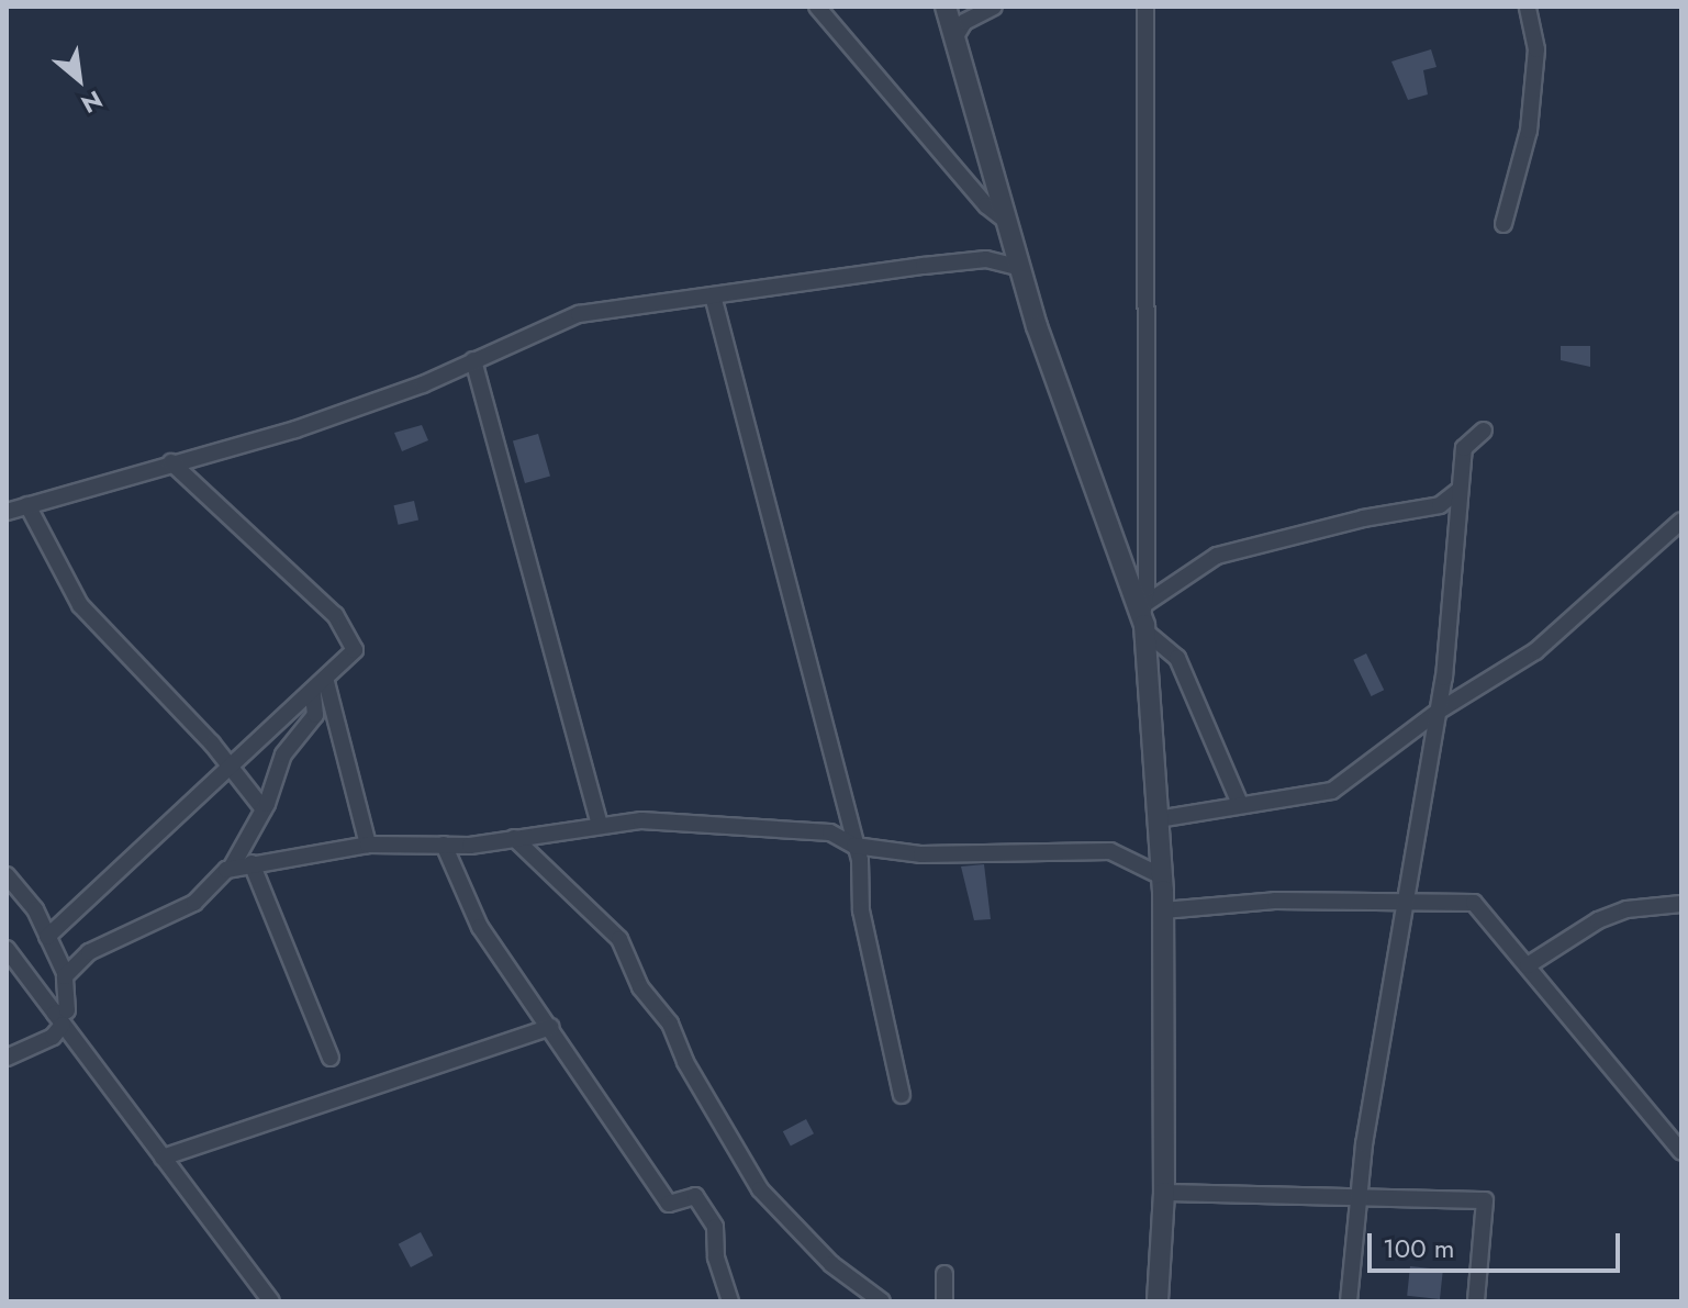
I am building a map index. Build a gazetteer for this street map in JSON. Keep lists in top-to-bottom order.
{
  "scale_bar": "100 m",
  "north": "bottom right"
}
